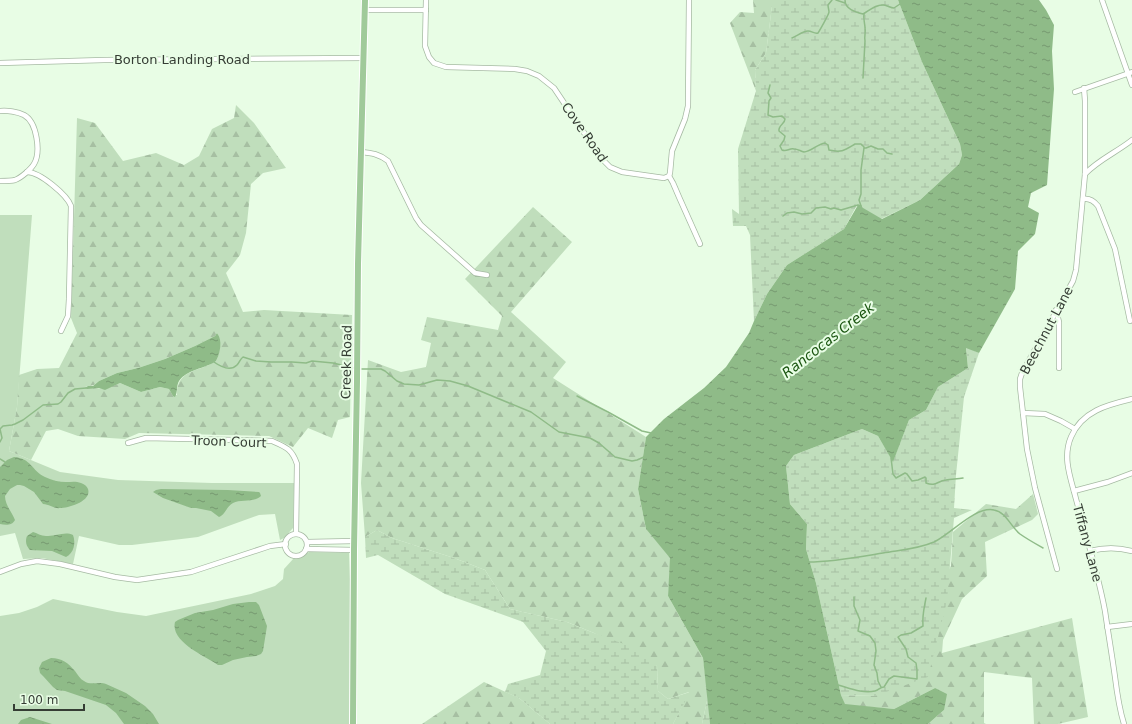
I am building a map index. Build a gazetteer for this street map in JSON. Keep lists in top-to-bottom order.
{
  "streets": {
    "main road": ["Creek Road"],
    "street": [
      "Borton Landing Road",
      "Cove Road",
      "Beechnut Lane",
      "Troon Court",
      "Tiffany Lane"
    ]
  },
  "crossings": [
    ["Borton Landing Road", "Creek Road"]
  ],
  "water": ["Rancocas Creek"],
  "scale_bar": "100 m"
}
